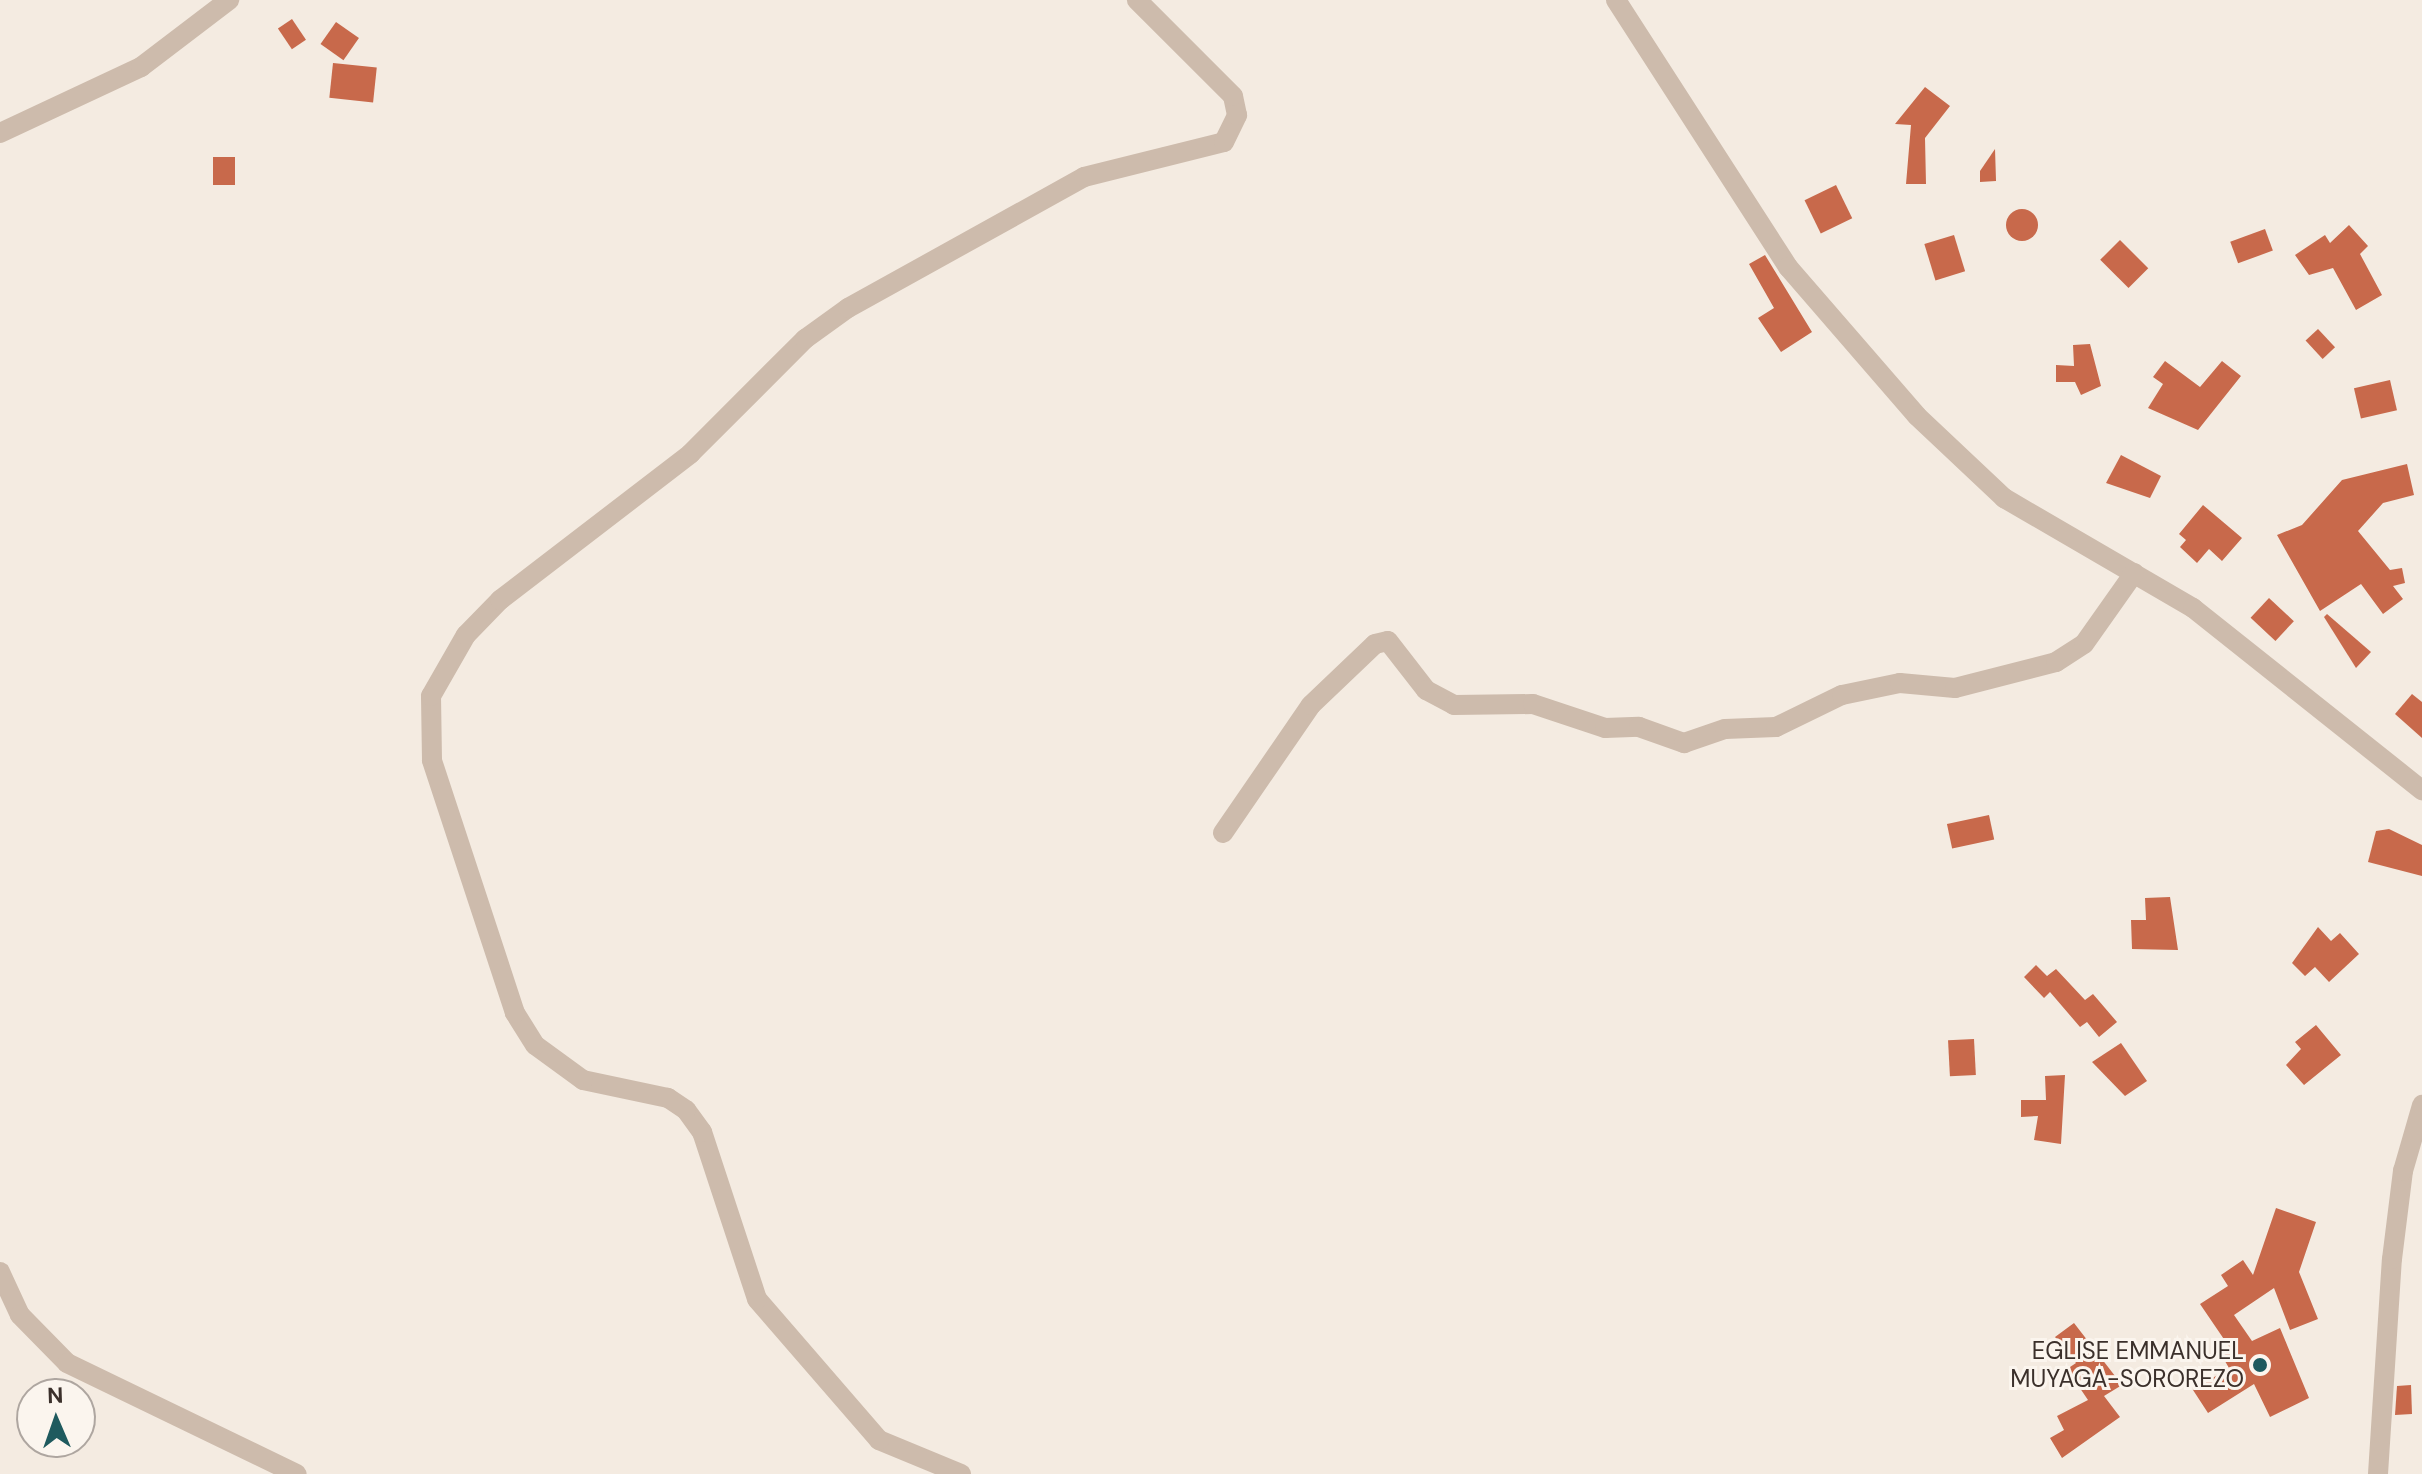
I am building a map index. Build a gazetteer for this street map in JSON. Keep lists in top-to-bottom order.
{
  "places": ["EGLISE EMMANUEL MUYAGA-SOROREZO"],
  "north": "top"
}
